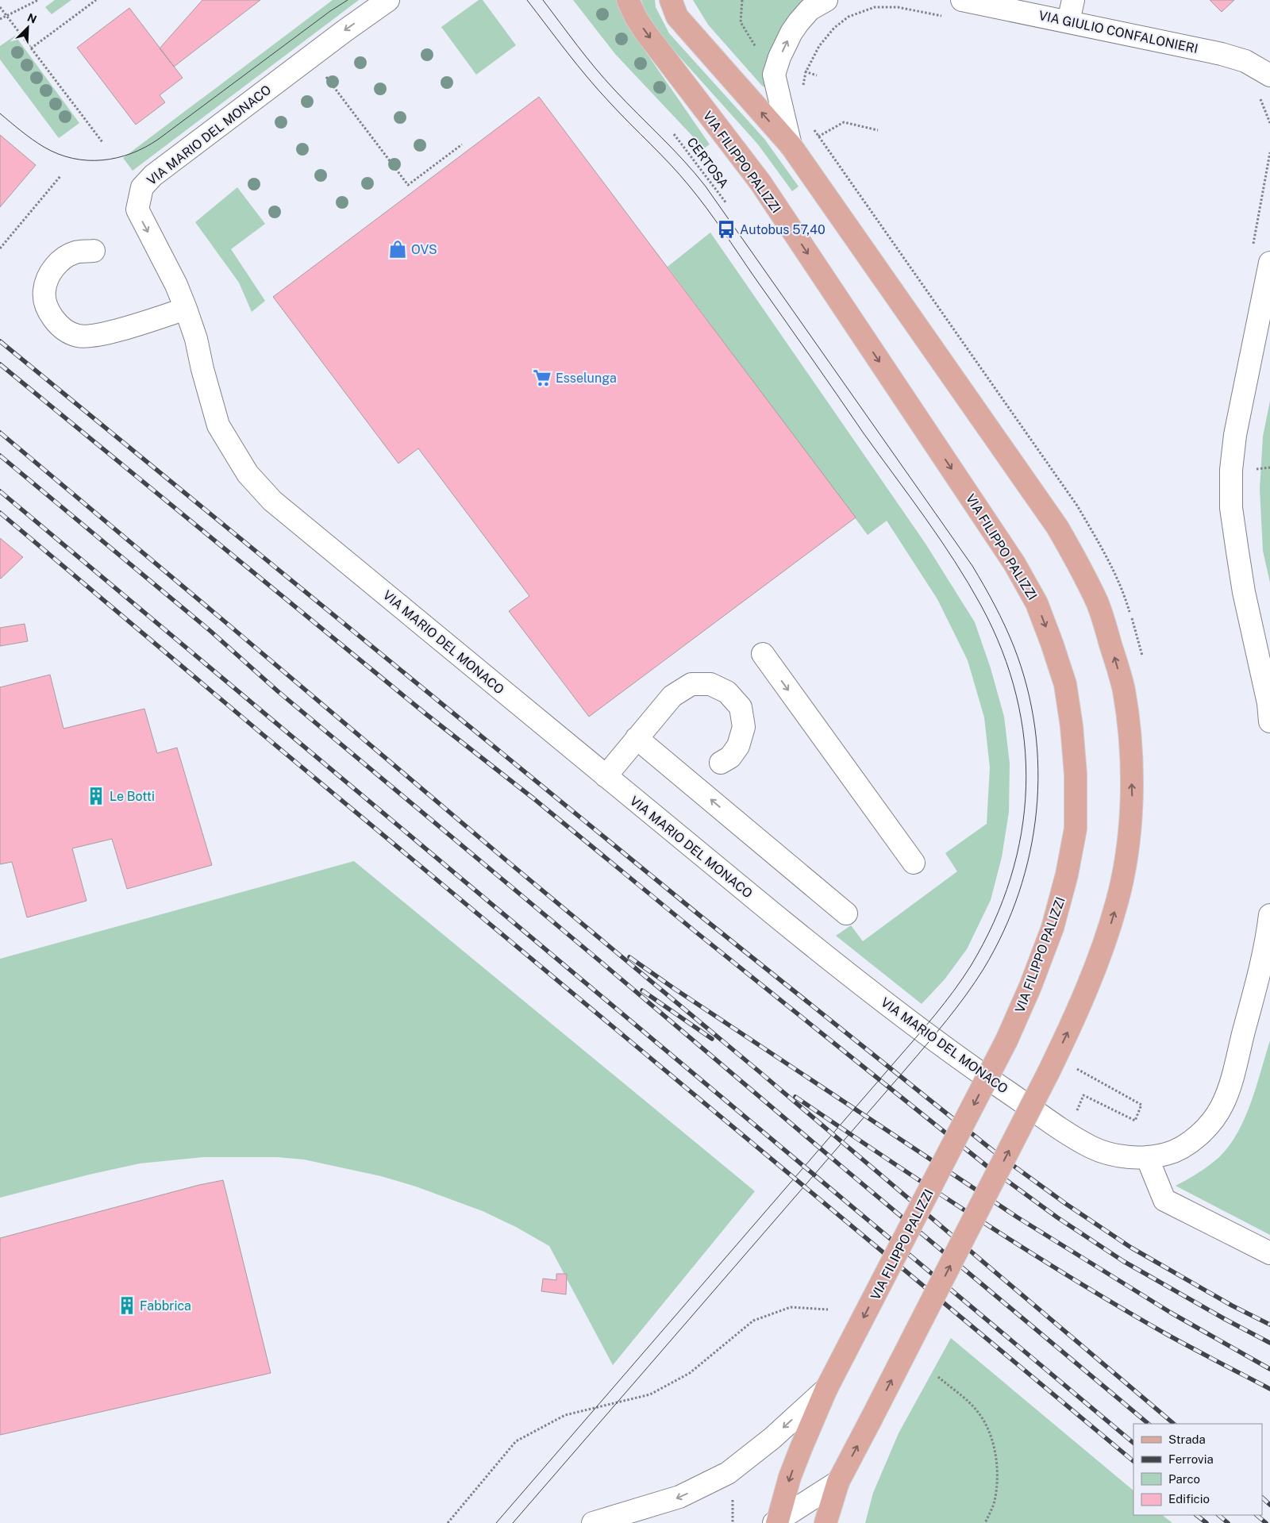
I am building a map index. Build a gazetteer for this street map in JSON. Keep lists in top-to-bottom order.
{
  "streets": {
    "main road": ["VIA FILIPPO PALIZZI"],
    "street": ["VIA GIULIO CONFALONIERI", "VIA MARIO DEL MONACO"],
    "path": ["CERTOSA"]
  },
  "one_way": ["VIA FILIPPO PALIZZI"],
  "places": {
    "bus stop": ["Autobus 57,40"],
    "shop": ["OVS"],
    "supermarket": ["Esselunga"],
    "building": ["Le Botti", "Fabbrica"]
  },
  "legend": [
    "Strada",
    "Ferrovia",
    "Parco",
    "Edificio"
  ],
  "north": "top right"
}
